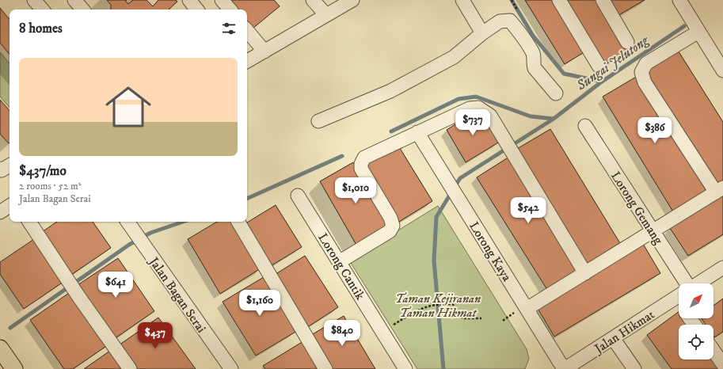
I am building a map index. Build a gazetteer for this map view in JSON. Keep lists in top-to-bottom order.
{
  "streets": {
    "street": [
      "Lorong Gemang",
      "Lorong Kaya",
      "Lorong Cantik",
      "Jalan Bagan Serai",
      "Jalan Hikmat"
    ]
  },
  "crossings": [
    ["Lorong Kaya", "Jalan Hikmat"]
  ],
  "water": ["Sungai Jelutong"],
  "parks": ["Taman Kejiranan Taman Hikmat"],
  "north": "top right",
  "page": {
    "heading": "8 homes",
    "list": [
      {
        "name": "$437/mo",
        "note": "2 rooms · 52 m² · Jalan Bagan Serai"
      }
    ],
    "price": [
      "$737",
      "$386",
      "$1,010",
      "$542",
      "$641",
      "$1,160",
      "$840",
      "$437"
    ]
  }
}
